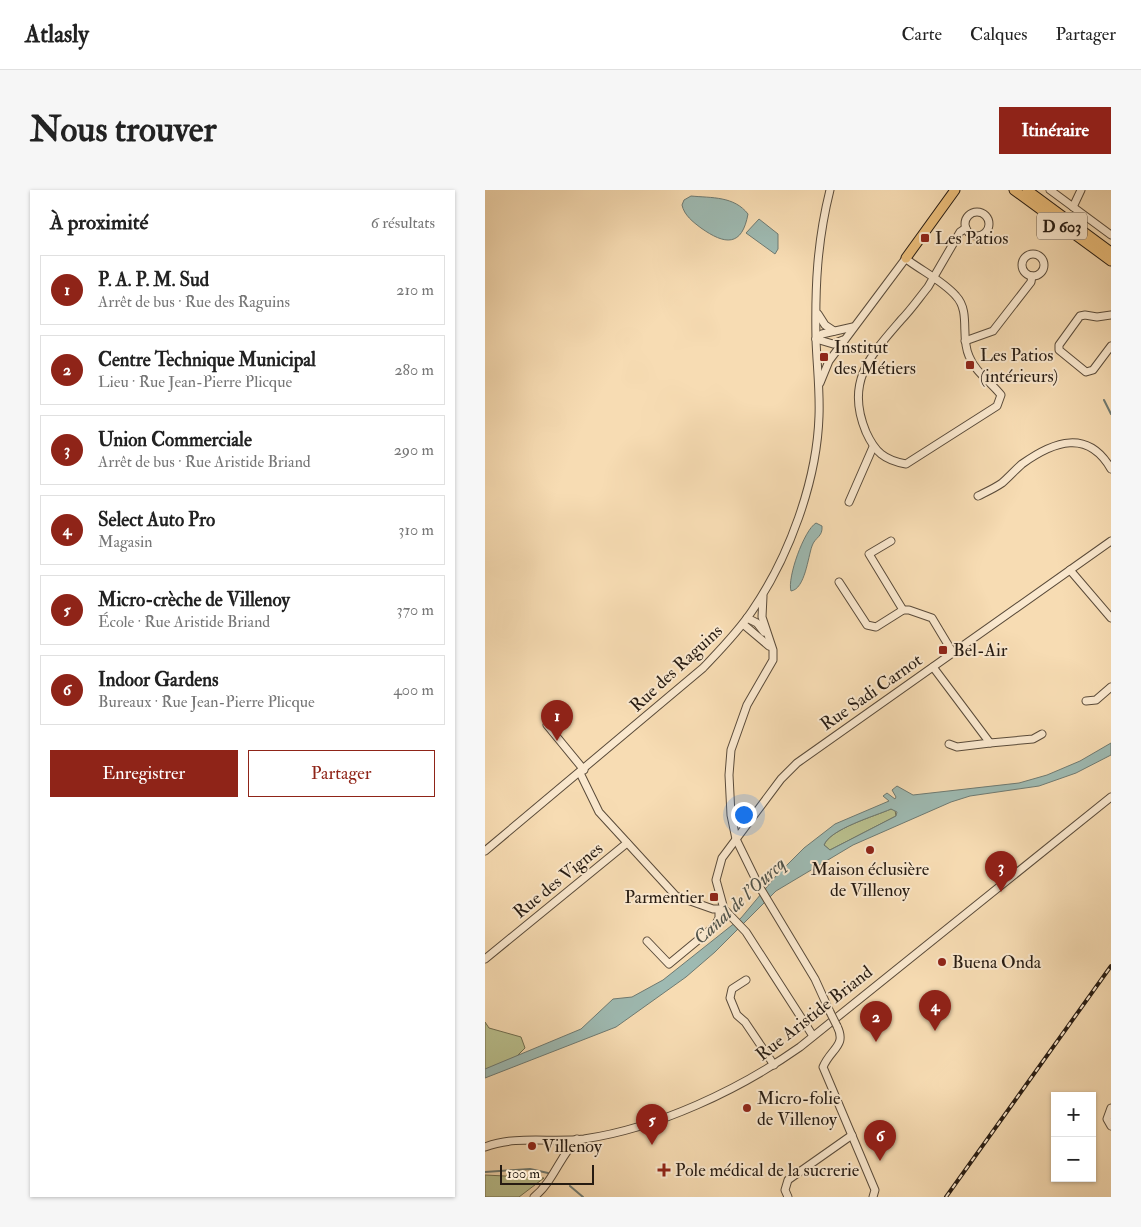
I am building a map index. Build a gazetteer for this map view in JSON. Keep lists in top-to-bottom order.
{
  "streets": {
    "main road": ["D 603"],
    "street": [
      "Rue des Raguins",
      "Rue Sadi Carnot",
      "Rue des Vignes",
      "Rue Aristide Briand"
    ]
  },
  "water": ["Canal de l'Ourcq"],
  "places": {
    "transit": [
      "Les Patios",
      "Institut des Métiers",
      "Les Patios (intérieurs)",
      "Bel-Air",
      "Parmentier"
    ],
    "other": [
      "Maison éclusière de Villenoy",
      "Buena Onda",
      "Micro-folie de Villenoy",
      "Villenoy"
    ],
    "health": ["Pole médical de la sucrerie"]
  },
  "scale_bar": "100 m",
  "page": {
    "header": "Atlasly",
    "nav": ["Carte", "Calques", "Partager"],
    "buttons": [
      "Itinéraire",
      ["Enregistrer", "Partager"]
    ],
    "title": "Nous trouver",
    "heading": ["À proximité", "6 résultats"],
    "list": [
      {
        "mark": "1",
        "name": "P. A. P. M. Sud",
        "note": "Arrêt de bus · Rue des Raguins",
        "value": "210 m"
      },
      {
        "mark": "2",
        "name": "Centre Technique Municipal",
        "note": "Lieu · Rue Jean-Pierre Plicque",
        "value": "280 m"
      },
      {
        "mark": "3",
        "name": "Union Commerciale",
        "note": "Arrêt de bus · Rue Aristide Briand",
        "value": "290 m"
      },
      {
        "mark": "4",
        "name": "Select Auto Pro",
        "note": "Magasin",
        "value": "310 m"
      },
      {
        "mark": "5",
        "name": "Micro-crèche de Villenoy",
        "note": "École · Rue Aristide Briand",
        "value": "370 m"
      },
      {
        "mark": "6",
        "name": "Indoor Gardens",
        "note": "Bureaux · Rue Jean-Pierre Plicque",
        "value": "400 m"
      }
    ],
    "pins": [
      "1",
      "3",
      "4",
      "2",
      "5",
      "6"
    ],
    "map_buttons": ["+", "−"],
    "scale": "100 m"
  }
}
